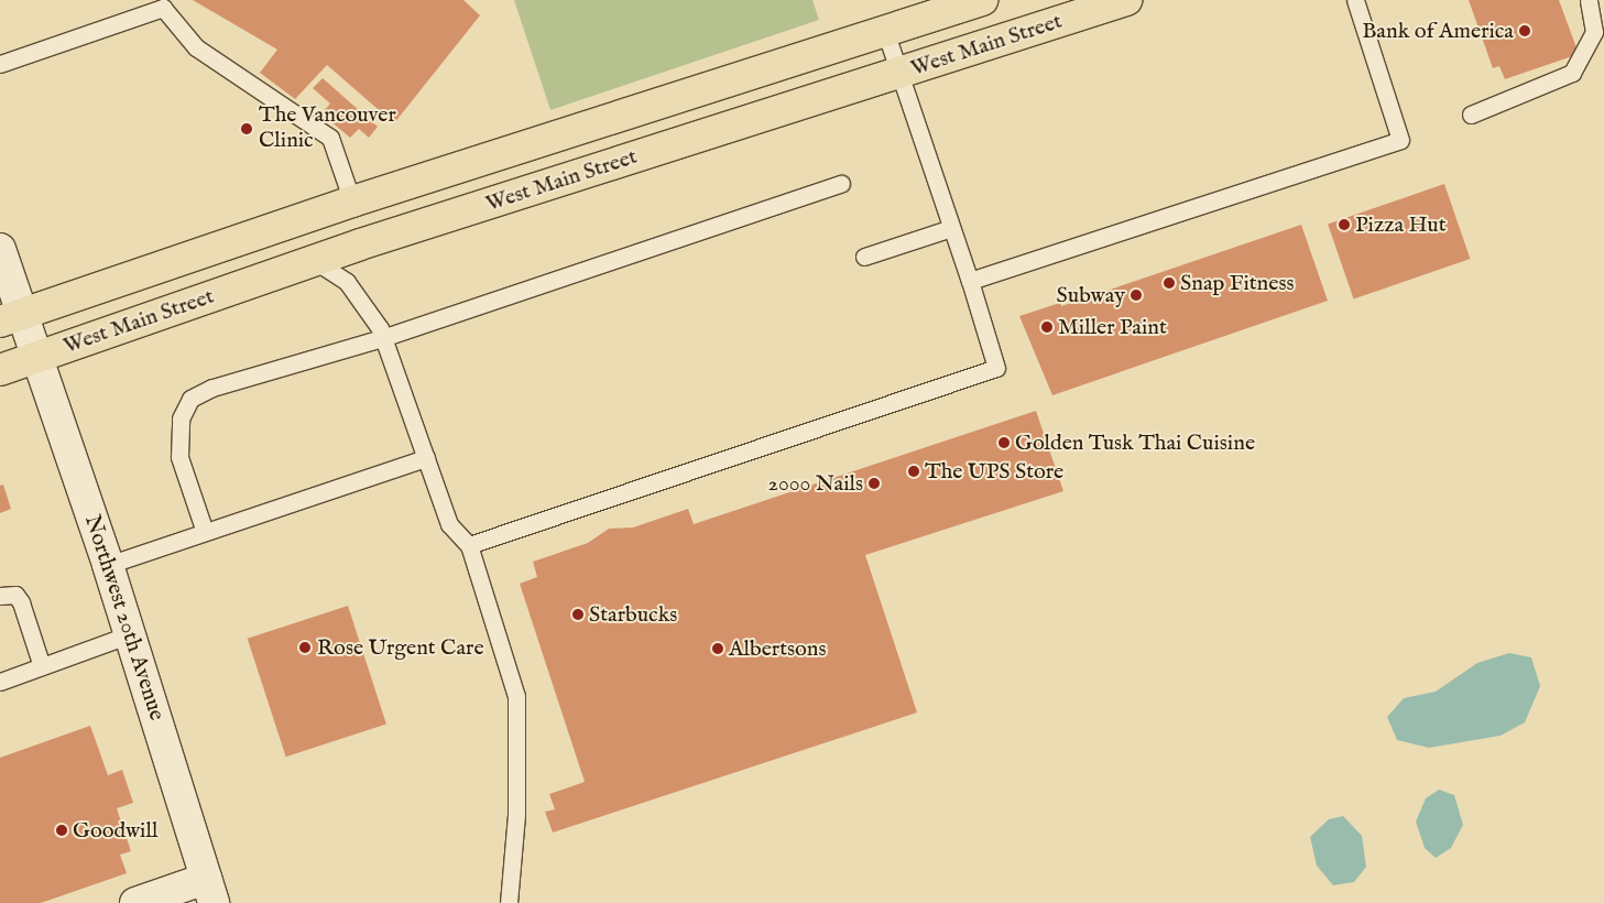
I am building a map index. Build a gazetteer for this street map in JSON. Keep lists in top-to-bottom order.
{
  "streets": {
    "highway": ["West Main Street"],
    "street": ["Northwest 20th Avenue"]
  },
  "crossings": [
    ["West Main Street", "Northwest 20th Avenue"]
  ],
  "places": [
    "Bank of America",
    "The Vancouver Clinic",
    "Pizza Hut",
    "Snap Fitness",
    "Subway",
    "Miller Paint",
    "Golden Tusk Thai Cuisine",
    "The UPS Store",
    "2000 Nails",
    "Starbucks",
    "Rose Urgent Care",
    "Albertsons",
    "Goodwill"
  ]
}
